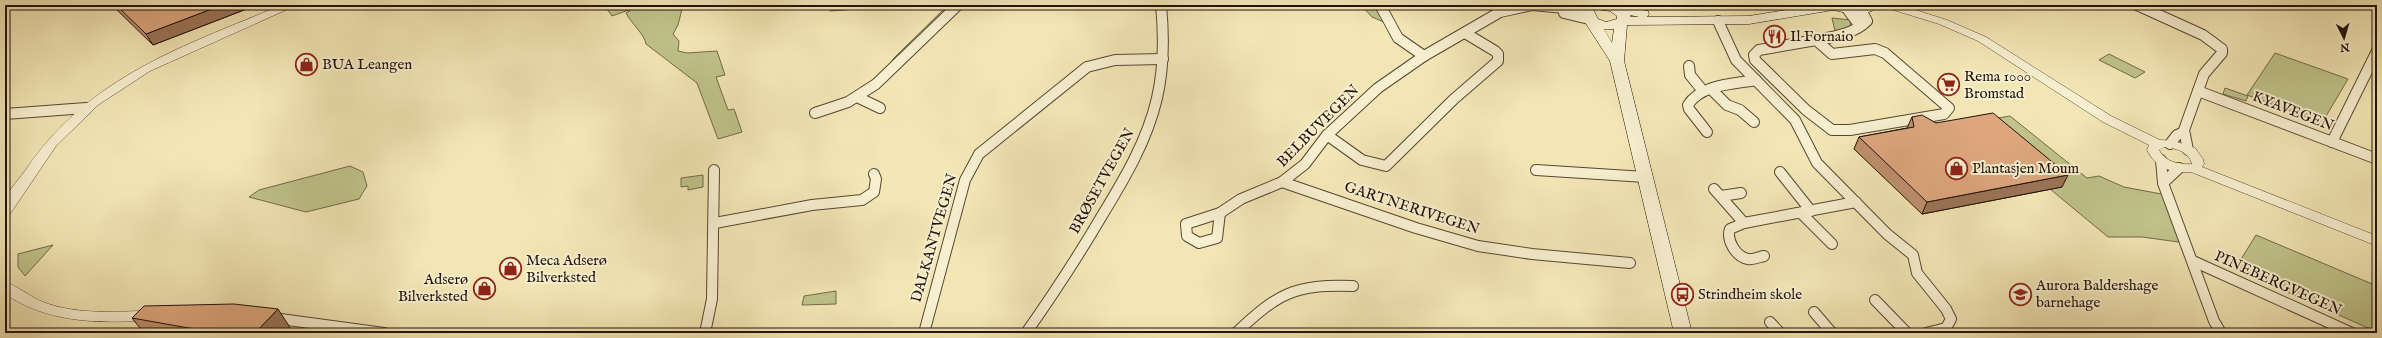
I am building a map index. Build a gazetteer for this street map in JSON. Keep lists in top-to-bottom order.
{
  "streets": {
    "street": [
      "KYAVEGEN",
      "BELBUVEGEN",
      "BRØSETVEGEN",
      "GARTNERIVEGEN",
      "DALKANTVEGEN",
      "PINEBERGVEGEN"
    ]
  },
  "crossings": [
    ["BELBUVEGEN", "GARTNERIVEGEN"],
    ["BRØSETVEGEN", "DALKANTVEGEN"]
  ],
  "places": {
    "restaurant": ["Il Fornaio"],
    "shop": [
      "BUA Leangen",
      "Plantasjen Moum",
      "Meca Adserø Bilverksted",
      "Adserø Bilverksted"
    ],
    "supermarket": ["Rema 1000 Bromstad"],
    "bus stop": ["Strindheim skole"],
    "school or university": ["Aurora Baldershage barnehage"]
  },
  "north": "bottom"
}
